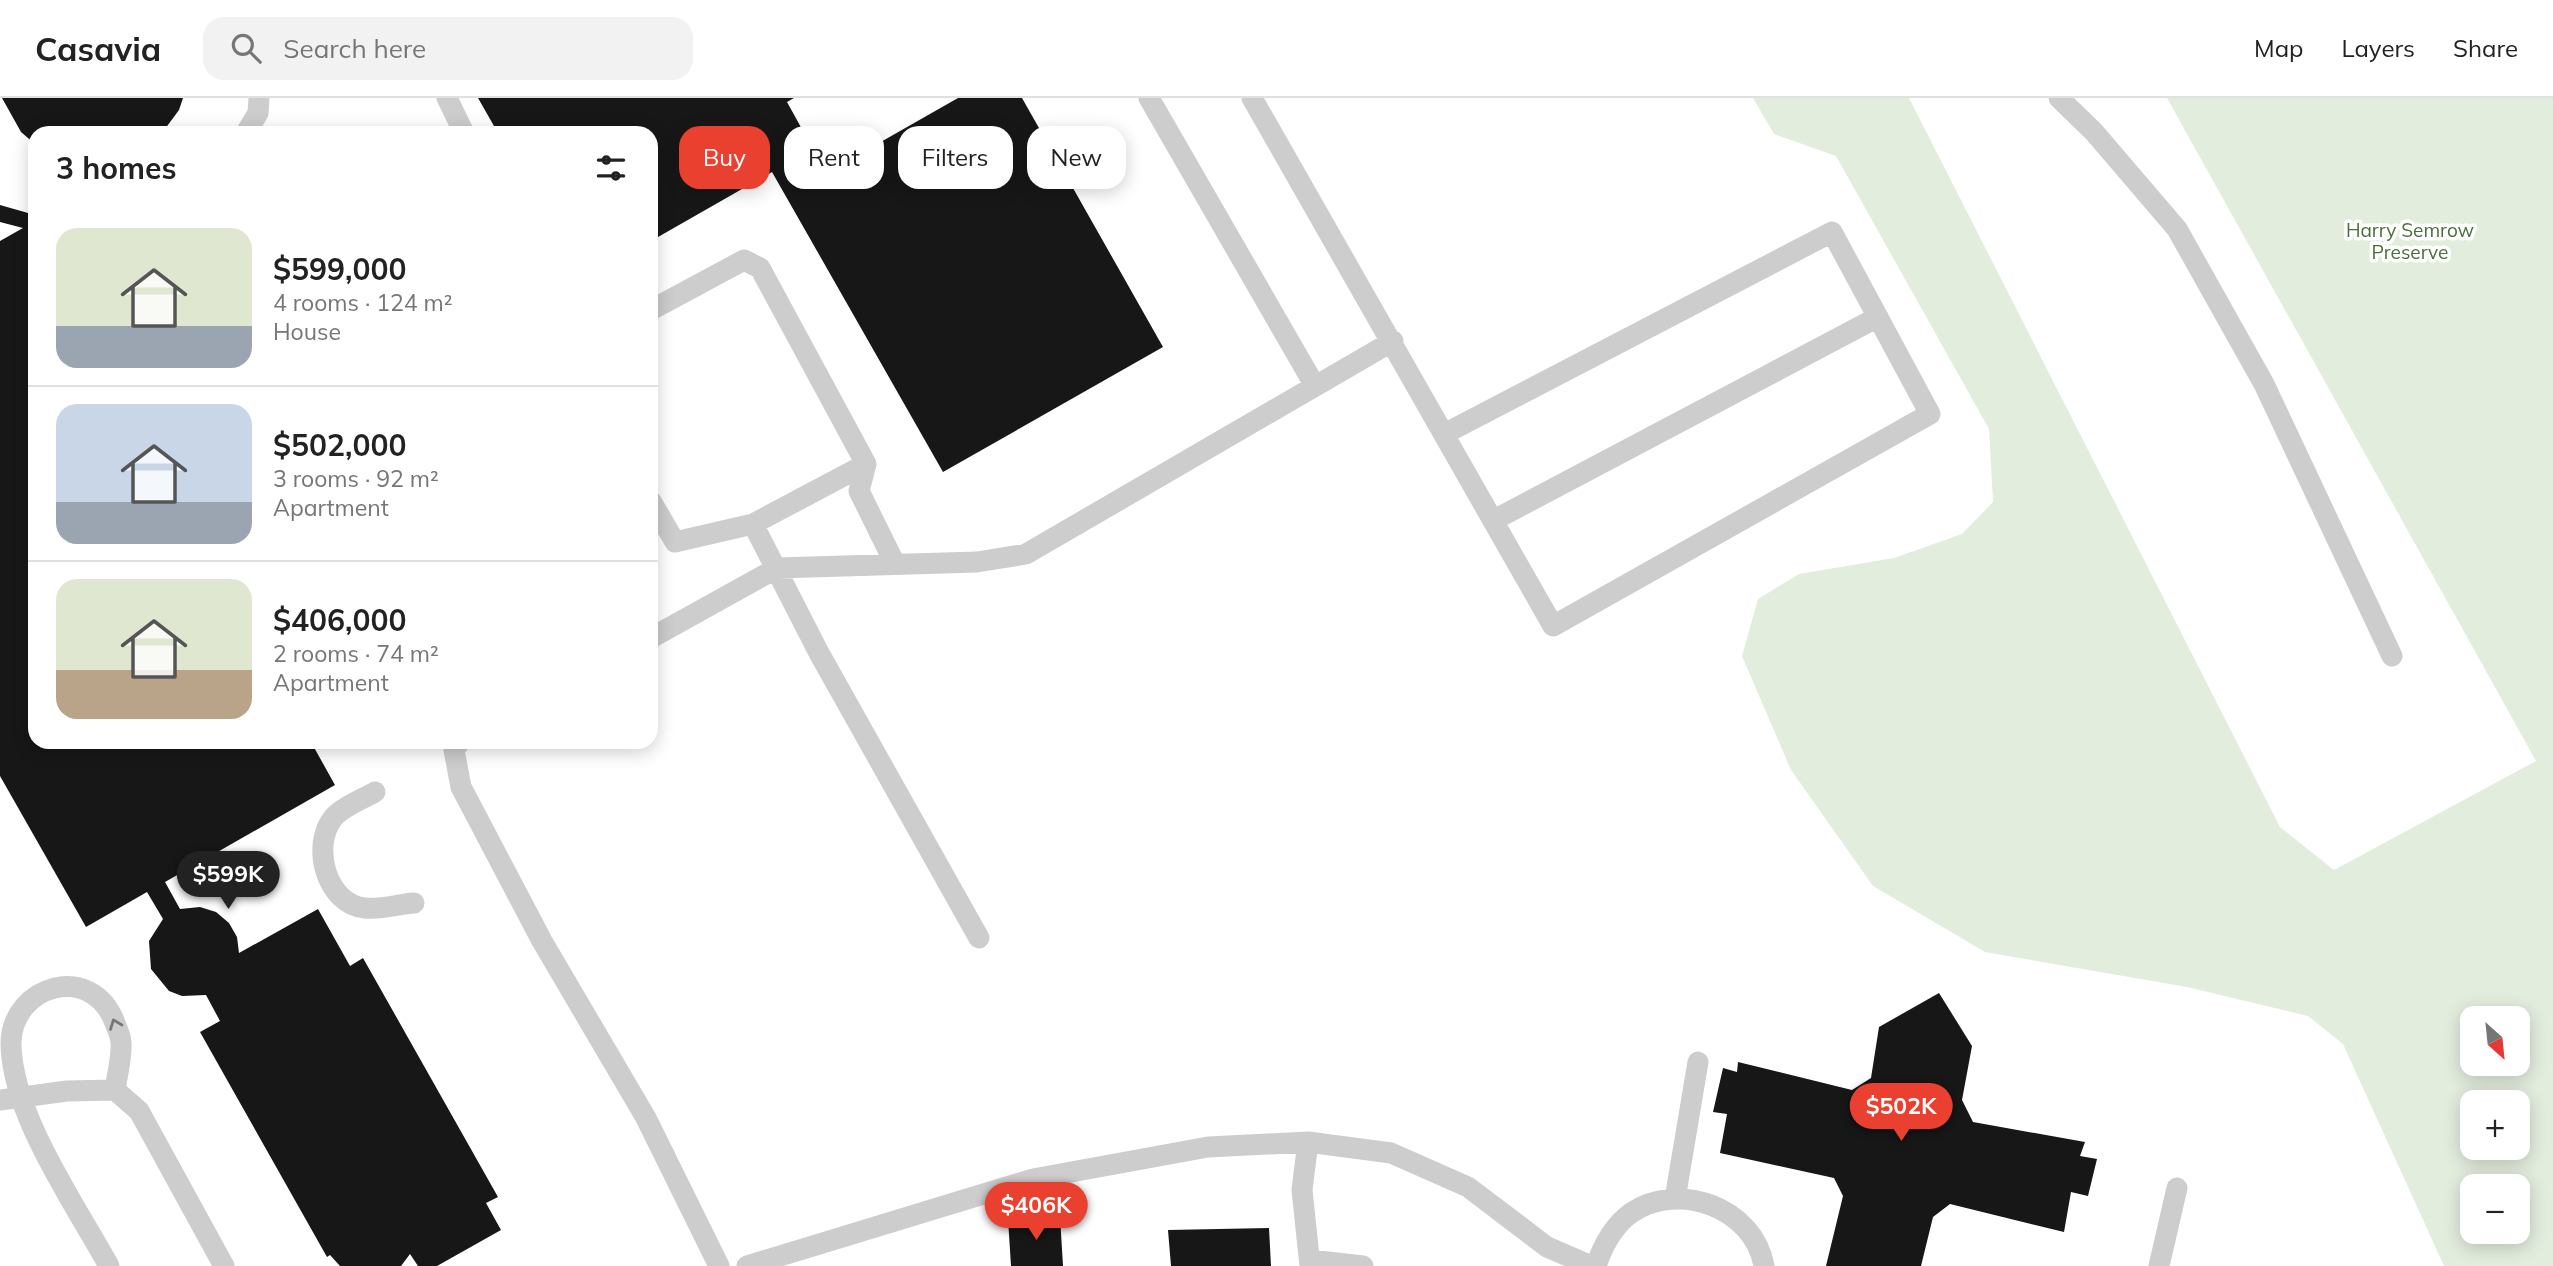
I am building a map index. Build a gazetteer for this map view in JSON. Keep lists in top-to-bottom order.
{
  "parks": ["Harry Semrow Preserve"],
  "north": "bottom right",
  "page": {
    "header": "Casavia",
    "search": "Search here",
    "nav": ["Map", "Layers", "Share"],
    "chip": [
      "Buy",
      "Rent",
      "Filters",
      "New"
    ],
    "heading": "3 homes",
    "list": [
      {
        "name": "$599,000",
        "note": "4 rooms · 124 m² · House"
      },
      {
        "name": "$502,000",
        "note": "3 rooms · 92 m² · Apartment"
      },
      {
        "name": "$406,000",
        "note": "2 rooms · 74 m² · Apartment"
      }
    ],
    "price": ["$599K", "$502K", "$406K"],
    "map_buttons": ["+", "−"]
  }
}
